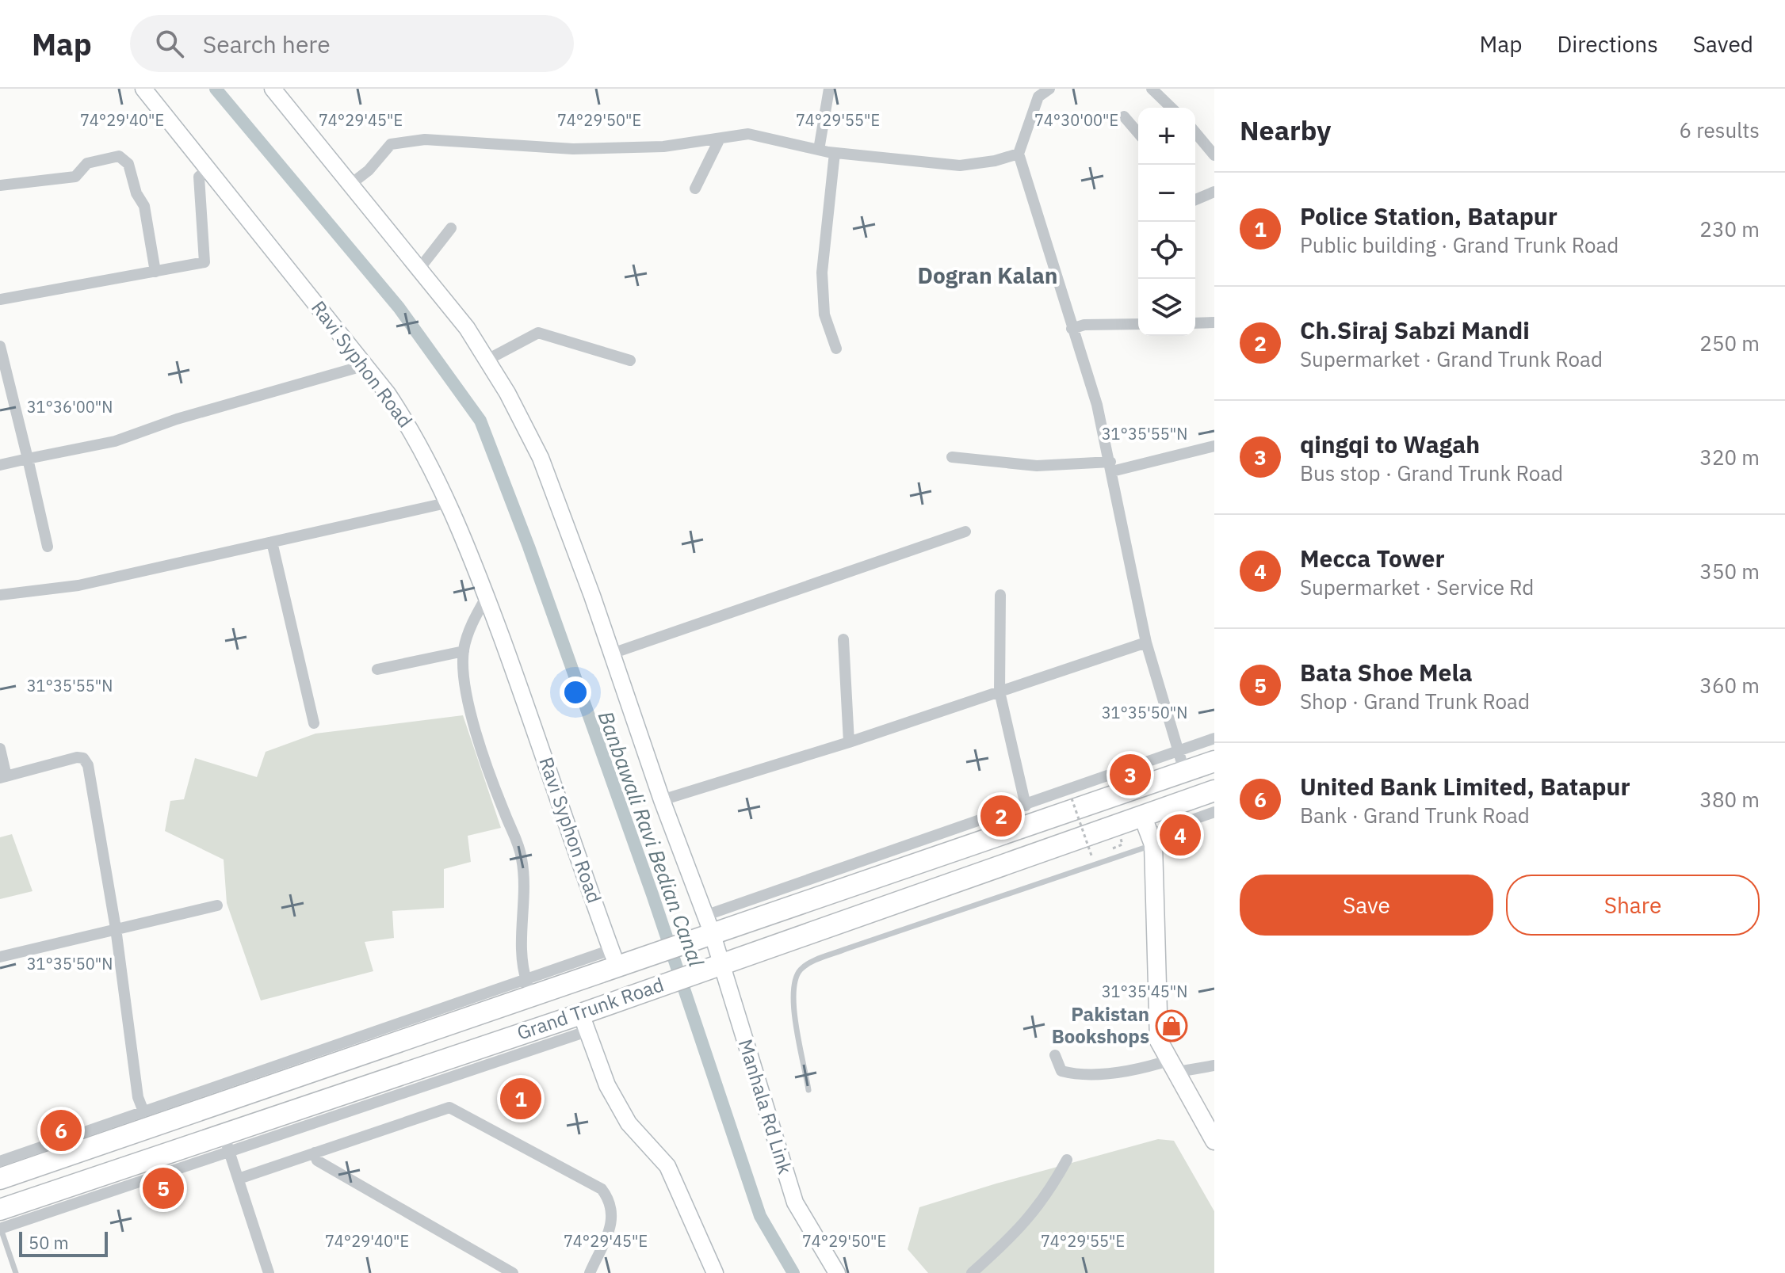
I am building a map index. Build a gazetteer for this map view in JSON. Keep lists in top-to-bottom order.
{
  "streets": {
    "highway": ["Grand Trunk Road"],
    "street": ["Ravi Syphon Road", "Manhala Rd Link"]
  },
  "crossings": [
    ["Ravi Syphon Road", "Grand Trunk Road"],
    ["Grand Trunk Road", "Manhala Rd Link"]
  ],
  "districts": ["Dogran Kalan"],
  "water": ["Banbawali Ravi Bedian Canal"],
  "places": {
    "shop": ["Pakistan Bookshops"]
  },
  "scale_bar": "50 m",
  "page": {
    "header": "Map",
    "search": "Search here",
    "nav": ["Map", "Directions", "Saved"],
    "heading": ["Nearby", "6 results"],
    "map_buttons": ["+", "−"],
    "list": [
      {
        "mark": "1",
        "name": "Police Station, Batapur",
        "note": "Public building · Grand Trunk Road",
        "value": "230 m"
      },
      {
        "mark": "2",
        "name": "Ch.Siraj Sabzi Mandi",
        "note": "Supermarket · Grand Trunk Road",
        "value": "250 m"
      },
      {
        "mark": "3",
        "name": "qingqi to Wagah",
        "note": "Bus stop · Grand Trunk Road",
        "value": "320 m"
      },
      {
        "mark": "4",
        "name": "Mecca Tower",
        "note": "Supermarket · Service Rd",
        "value": "350 m"
      },
      {
        "mark": "5",
        "name": "Bata Shoe Mela",
        "note": "Shop · Grand Trunk Road",
        "value": "360 m"
      },
      {
        "mark": "6",
        "name": "United Bank Limited, Batapur",
        "note": "Bank · Grand Trunk Road",
        "value": "380 m"
      }
    ],
    "pins": [
      "3",
      "2",
      "4",
      "1",
      "6",
      "5"
    ],
    "buttons": ["Save", "Share"],
    "scale": "50 m"
  },
  "coordinates": [
    "74°29'40\"E",
    "74°29'45\"E",
    "74°29'50\"E",
    "74°29'55\"E",
    "74°30'00\"E",
    "31°36'00\"N",
    "31°35'55\"N",
    "31°35'50\"N",
    "31°35'45\"N"
  ]
}
